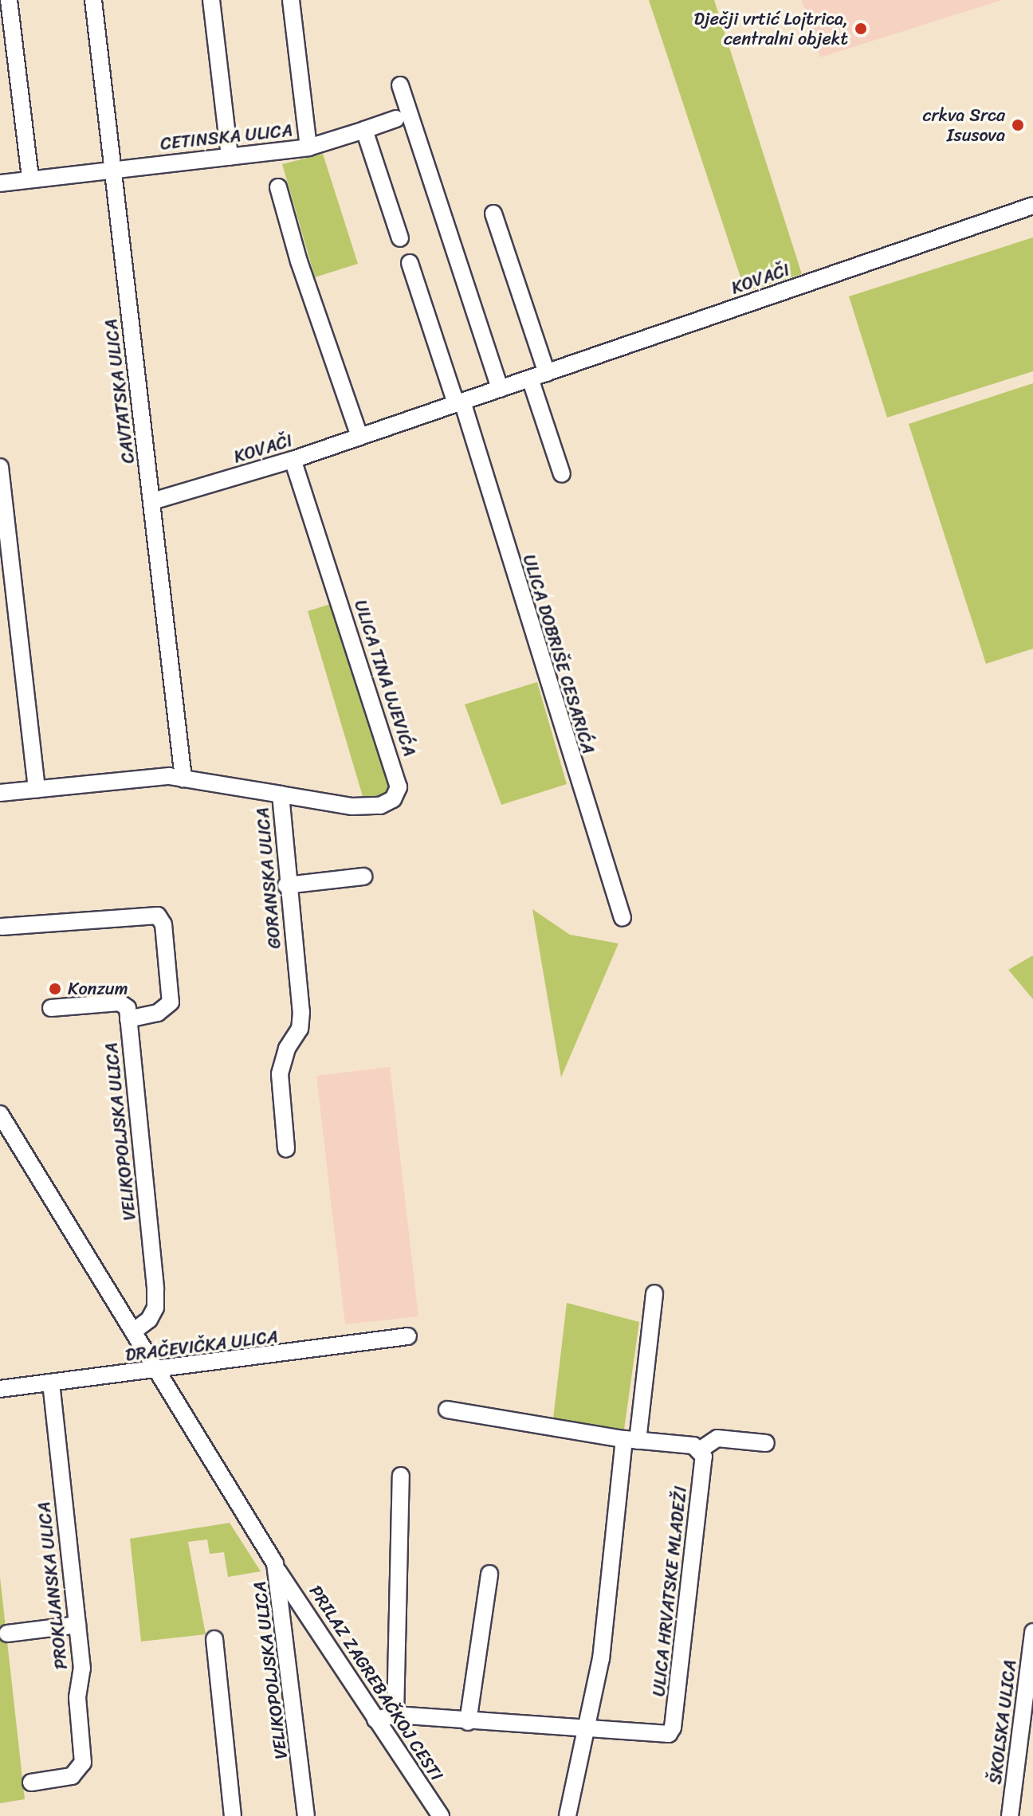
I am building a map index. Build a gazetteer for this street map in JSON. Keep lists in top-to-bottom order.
{
  "streets": {
    "street": [
      "CETINSKA ULICA",
      "KOVAČI",
      "CAVTATSKA ULICA",
      "ULICA DOBRIŠE CESARIĆA",
      "ULICA TINA UJEVIĆA",
      "GORANSKA ULICA",
      "VELIKOPOLJSKA ULICA",
      "DRAČEVIČKA ULICA",
      "PROKLJANSKA ULICA",
      "ULICA HRVATSKE MLADEŽI",
      "PRILAZ ZAGREBAČKOJ CESTI",
      "ŠKOLSKA ULICA"
    ]
  },
  "crossings": [
    ["CETINSKA ULICA", "CAVTATSKA ULICA"],
    ["KOVAČI", "CAVTATSKA ULICA"],
    ["KOVAČI", "ULICA DOBRIŠE CESARIĆA"],
    ["KOVAČI", "ULICA TINA UJEVIĆA"],
    ["CAVTATSKA ULICA", "GORANSKA ULICA"],
    ["ULICA TINA UJEVIĆA", "GORANSKA ULICA"],
    ["VELIKOPOLJSKA ULICA", "DRAČEVIČKA ULICA"],
    ["VELIKOPOLJSKA ULICA", "PRILAZ ZAGREBAČKOJ CESTI"],
    ["DRAČEVIČKA ULICA", "PROKLJANSKA ULICA"],
    ["ULICA HRVATSKE MLADEŽI", "PRILAZ ZAGREBAČKOJ CESTI"]
  ],
  "places": ["Dječji vrtić Lojtrica, centralni objekt", "crkva Srca Isusova", "Konzum"]
}
